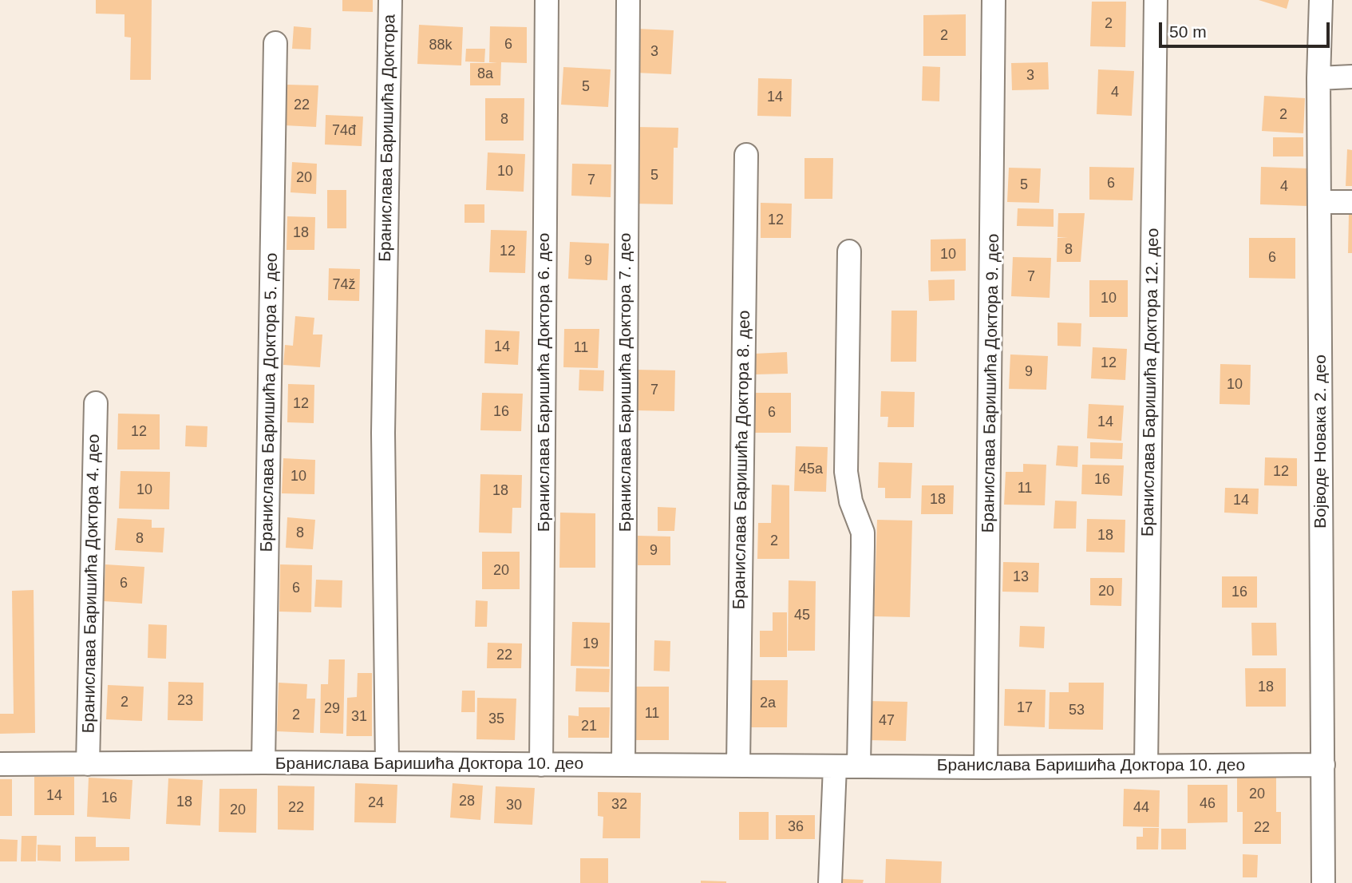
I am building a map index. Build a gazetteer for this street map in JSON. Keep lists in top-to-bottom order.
{
  "streets": {
    "street": [
      "Бранислава Баришића Доктора",
      "Бранислава Баришића Доктора 6. део",
      "Бранислава Баришића Доктора 7. део",
      "Бранислава Баришића Доктора 12. део",
      "Бранислава Баришића Доктора 9. део",
      "Бранислава Баришића Доктора 5. део",
      "Војводе Новака 2. део",
      "Бранислава Баришића Доктора 8. део",
      "Бранислава Баришића Доктора 4. део",
      "Бранислава Баришића Доктора 10. део"
    ]
  },
  "crossings": [
    ["Бранислава Баришића Доктора", "Бранислава Баришића Доктора 10. део"],
    ["Бранислава Баришића Доктора 6. део", "Бранислава Баришића Доктора 10. део"],
    ["Бранислава Баришића Доктора 7. део", "Бранислава Баришића Доктора 10. део"],
    ["Бранислава Баришића Доктора 12. део", "Бранислава Баришића Доктора 10. део"],
    ["Бранислава Баришића Доктора 9. део", "Бранислава Баришића Доктора 10. део"],
    ["Бранислава Баришића Доктора 5. део", "Бранислава Баришића Доктора 10. део"],
    ["Војводе Новака 2. део", "Бранислава Баришића Доктора 10. део"],
    ["Бранислава Баришића Доктора 8. део", "Бранислава Баришића Доктора 10. део"],
    ["Бранислава Баришића Доктора 4. део", "Бранислава Баришића Доктора 10. део"]
  ],
  "house_numbers": [
    "2",
    "2",
    "6",
    "88k",
    "3",
    "8a",
    "3",
    "5",
    "4",
    "14",
    "22",
    "2",
    "8",
    "74đ",
    "10",
    "5",
    "20",
    "7",
    "6",
    "5",
    "4",
    "12",
    "18",
    "8",
    "12",
    "10",
    "6",
    "9",
    "7",
    "74ž",
    "10",
    "14",
    "11",
    "12",
    "9",
    "10",
    "7",
    "12",
    "16",
    "6",
    "14",
    "12",
    "45a",
    "12",
    "10",
    "16",
    "11",
    "10",
    "18",
    "18",
    "14",
    "8",
    "18",
    "8",
    "2",
    "9",
    "20",
    "13",
    "6",
    "6",
    "20",
    "16",
    "45",
    "19",
    "22",
    "18",
    "23",
    "2",
    "2a",
    "17",
    "29",
    "53",
    "11",
    "2",
    "31",
    "35",
    "47",
    "21",
    "20",
    "14",
    "16",
    "28",
    "18",
    "24",
    "46",
    "32",
    "30",
    "22",
    "44",
    "20",
    "36",
    "22"
  ],
  "scale_bar": "50 m"
}
